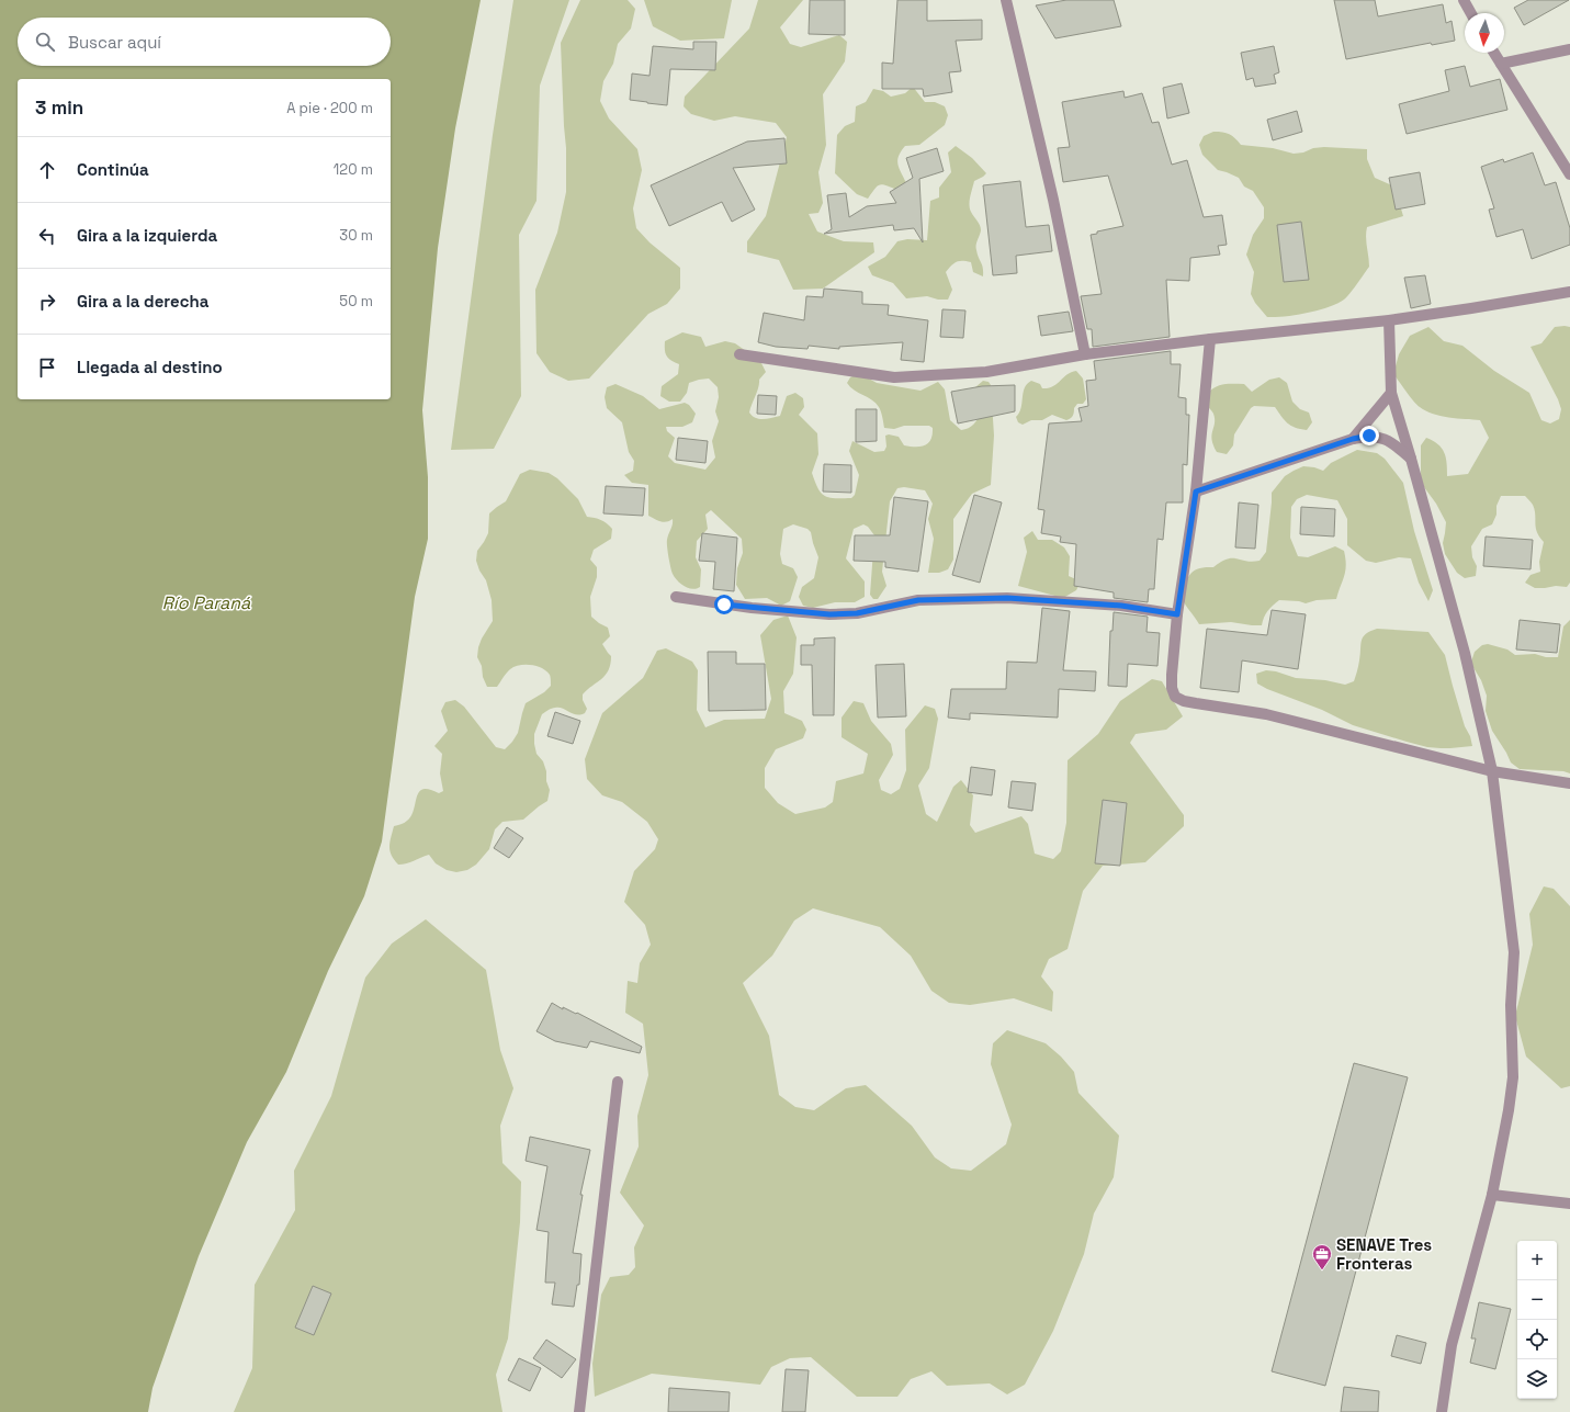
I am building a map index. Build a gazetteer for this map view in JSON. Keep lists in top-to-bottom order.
{
  "water": ["Río Paraná"],
  "places": {
    "office": ["SENAVE Tres Fronteras"]
  },
  "north": "bottom",
  "page": {
    "search": "Buscar aquí",
    "heading": ["3 min", "A pie · 200 m"],
    "list": [
      ["Continúa", "120 m"],
      ["Gira a la izquierda", "30 m"],
      ["Gira a la derecha", "50 m"],
      "Llegada al destino"
    ],
    "map_buttons": ["+", "−"]
  }
}
